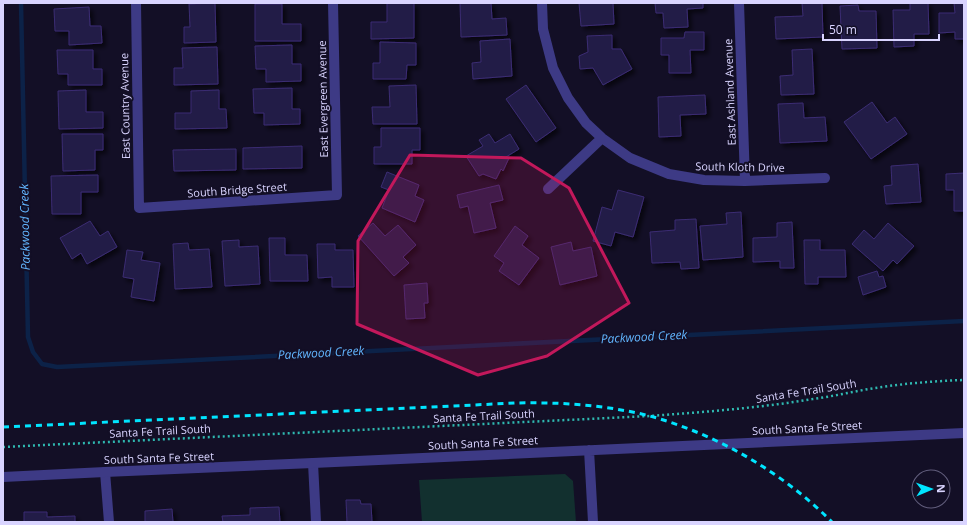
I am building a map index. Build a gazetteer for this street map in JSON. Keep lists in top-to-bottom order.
{
  "streets": {
    "street": [
      "East Ashland Avenue",
      "East Evergreen Avenue",
      "East Country Avenue",
      "South Kloth Drive",
      "South Bridge Street",
      "South Santa Fe Street"
    ],
    "path": ["Santa Fe Trail South"]
  },
  "crossings": [
    ["East Ashland Avenue", "South Kloth Drive"],
    ["East Evergreen Avenue", "South Bridge Street"],
    ["East Country Avenue", "South Bridge Street"]
  ],
  "water": ["Packwood Creek"],
  "scale_bar": "50 m",
  "north": "right"
}
